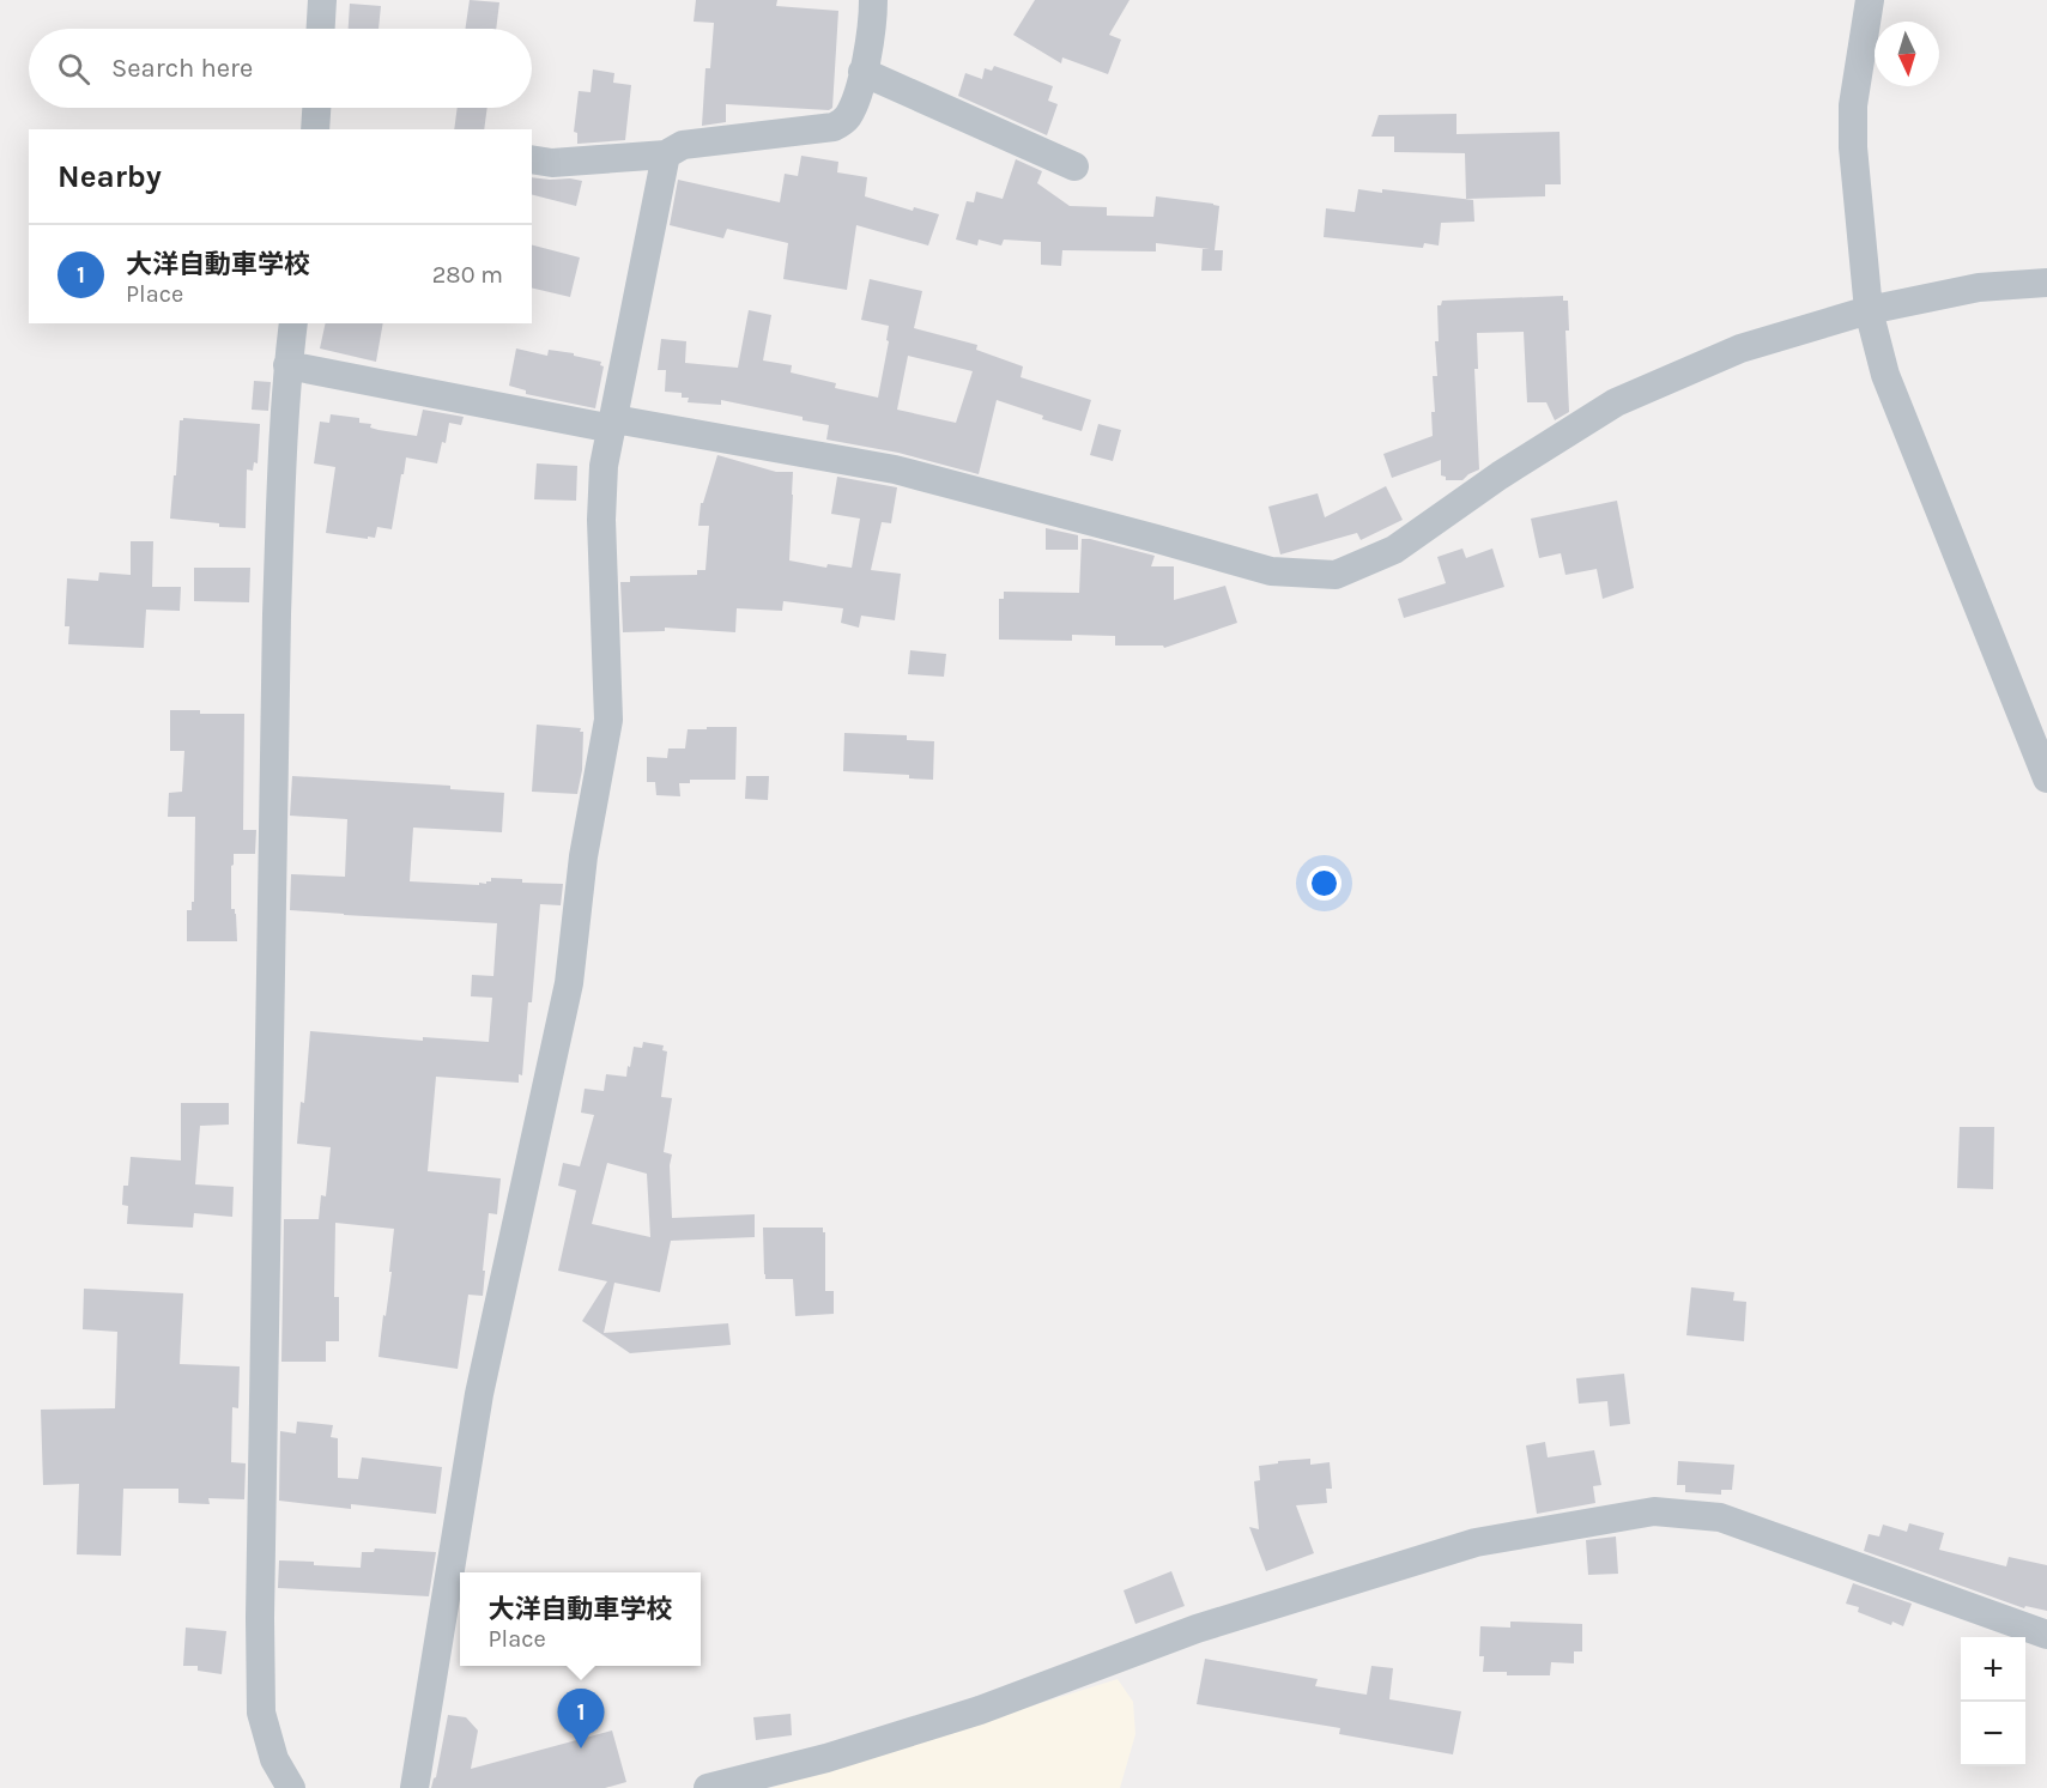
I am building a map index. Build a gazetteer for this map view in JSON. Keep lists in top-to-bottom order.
{
  "north": "bottom",
  "page": {
    "search": "Search here",
    "heading": "Nearby",
    "list": [
      {
        "mark": "1",
        "name": "大洋自動車学校",
        "note": "Place",
        "value": "280 m"
      }
    ],
    "popup": ["大洋自動車学校", "Place"],
    "map_buttons": ["+", "−"],
    "pins": "1"
  }
}
